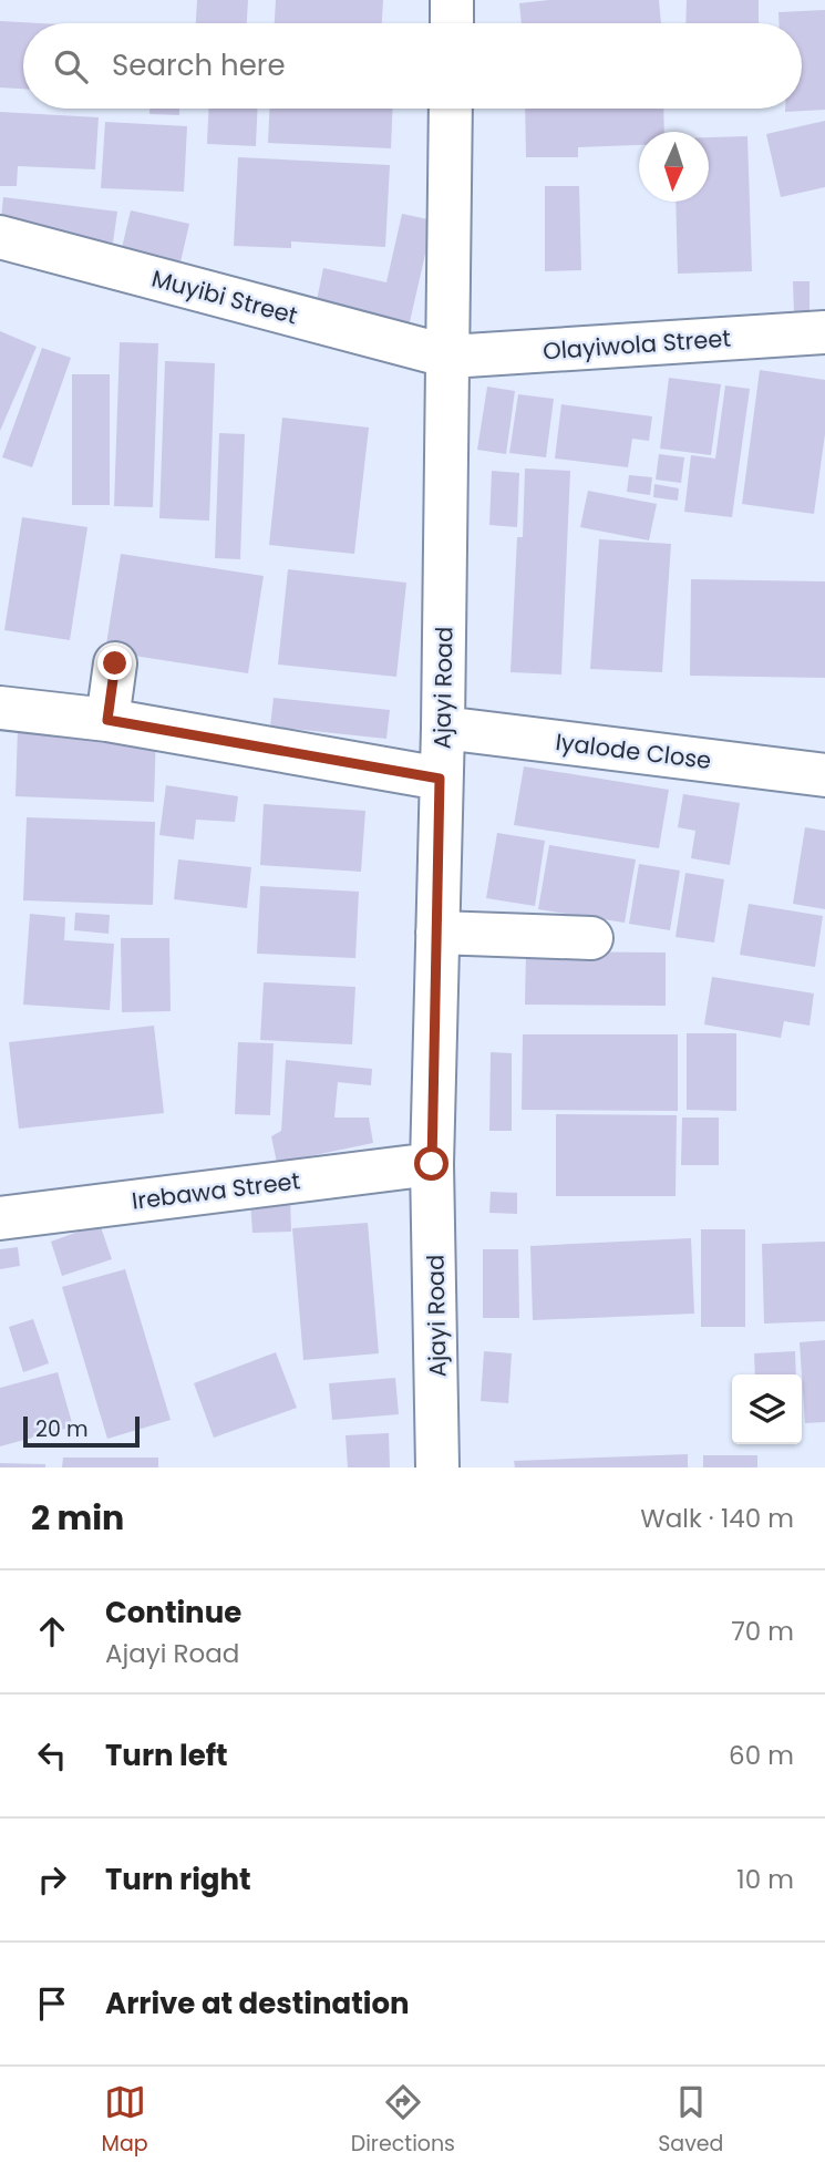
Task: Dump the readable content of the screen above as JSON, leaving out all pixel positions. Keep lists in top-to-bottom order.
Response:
{
  "streets": {
    "street": [
      "Muyibi Street",
      "Olayiwola Street",
      "Ajayi Road",
      "Iyalode Close",
      "Irebawa Street"
    ]
  },
  "crossings": [
    ["Muyibi Street", "Olayiwola Street"],
    ["Muyibi Street", "Ajayi Road"],
    ["Olayiwola Street", "Ajayi Road"],
    ["Ajayi Road", "Iyalode Close"],
    ["Ajayi Road", "Irebawa Street"]
  ],
  "scale_bar": "20 m",
  "north": "bottom",
  "page": {
    "search": "Search here",
    "scale": "20 m",
    "heading": ["2 min", "Walk · 140 m"],
    "list": [
      ["Continue", "Ajayi Road", "70 m"],
      ["Turn left", "60 m"],
      ["Turn right", "10 m"],
      "Arrive at destination"
    ],
    "nav": ["Map", "Directions", "Saved"]
  }
}
